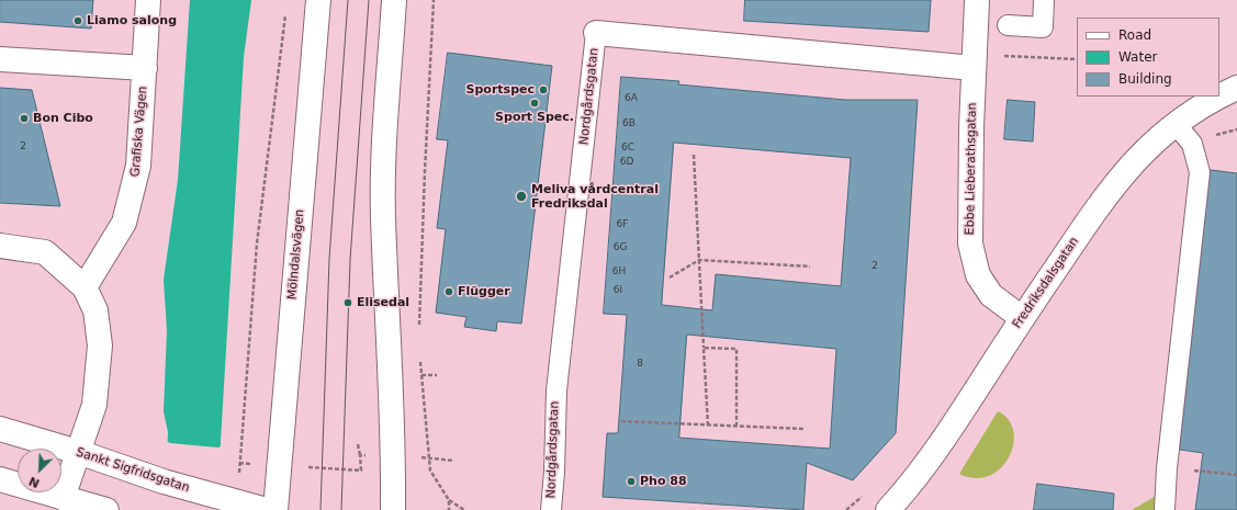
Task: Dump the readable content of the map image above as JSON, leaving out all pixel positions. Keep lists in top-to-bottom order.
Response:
{
  "streets": {
    "street": [
      "Nordgårdsgatan",
      "Grafiska Vägen",
      "Ebbe Lieberathsgatan",
      "Mölndalsvägen",
      "Fredriksdalsgatan",
      "Sankt Sigfridsgatan"
    ]
  },
  "crossings": [
    ["Nordgårdsgatan", "Ebbe Lieberathsgatan"],
    ["Ebbe Lieberathsgatan", "Fredriksdalsgatan"]
  ],
  "places": [
    "Liamo salong",
    "Sportspec",
    "Sport Spec.",
    "Bon Cibo",
    "Meliva vårdcentral Fredriksdal",
    "Flügger",
    "Elisedal",
    "Pho 88"
  ],
  "house_numbers": [
    "6A",
    "6B",
    "2",
    "6C",
    "6D",
    "6F",
    "6G",
    "2",
    "6H",
    "6I",
    "8"
  ],
  "legend": ["Road", "Water", "Building"],
  "north": "bottom left"
}
